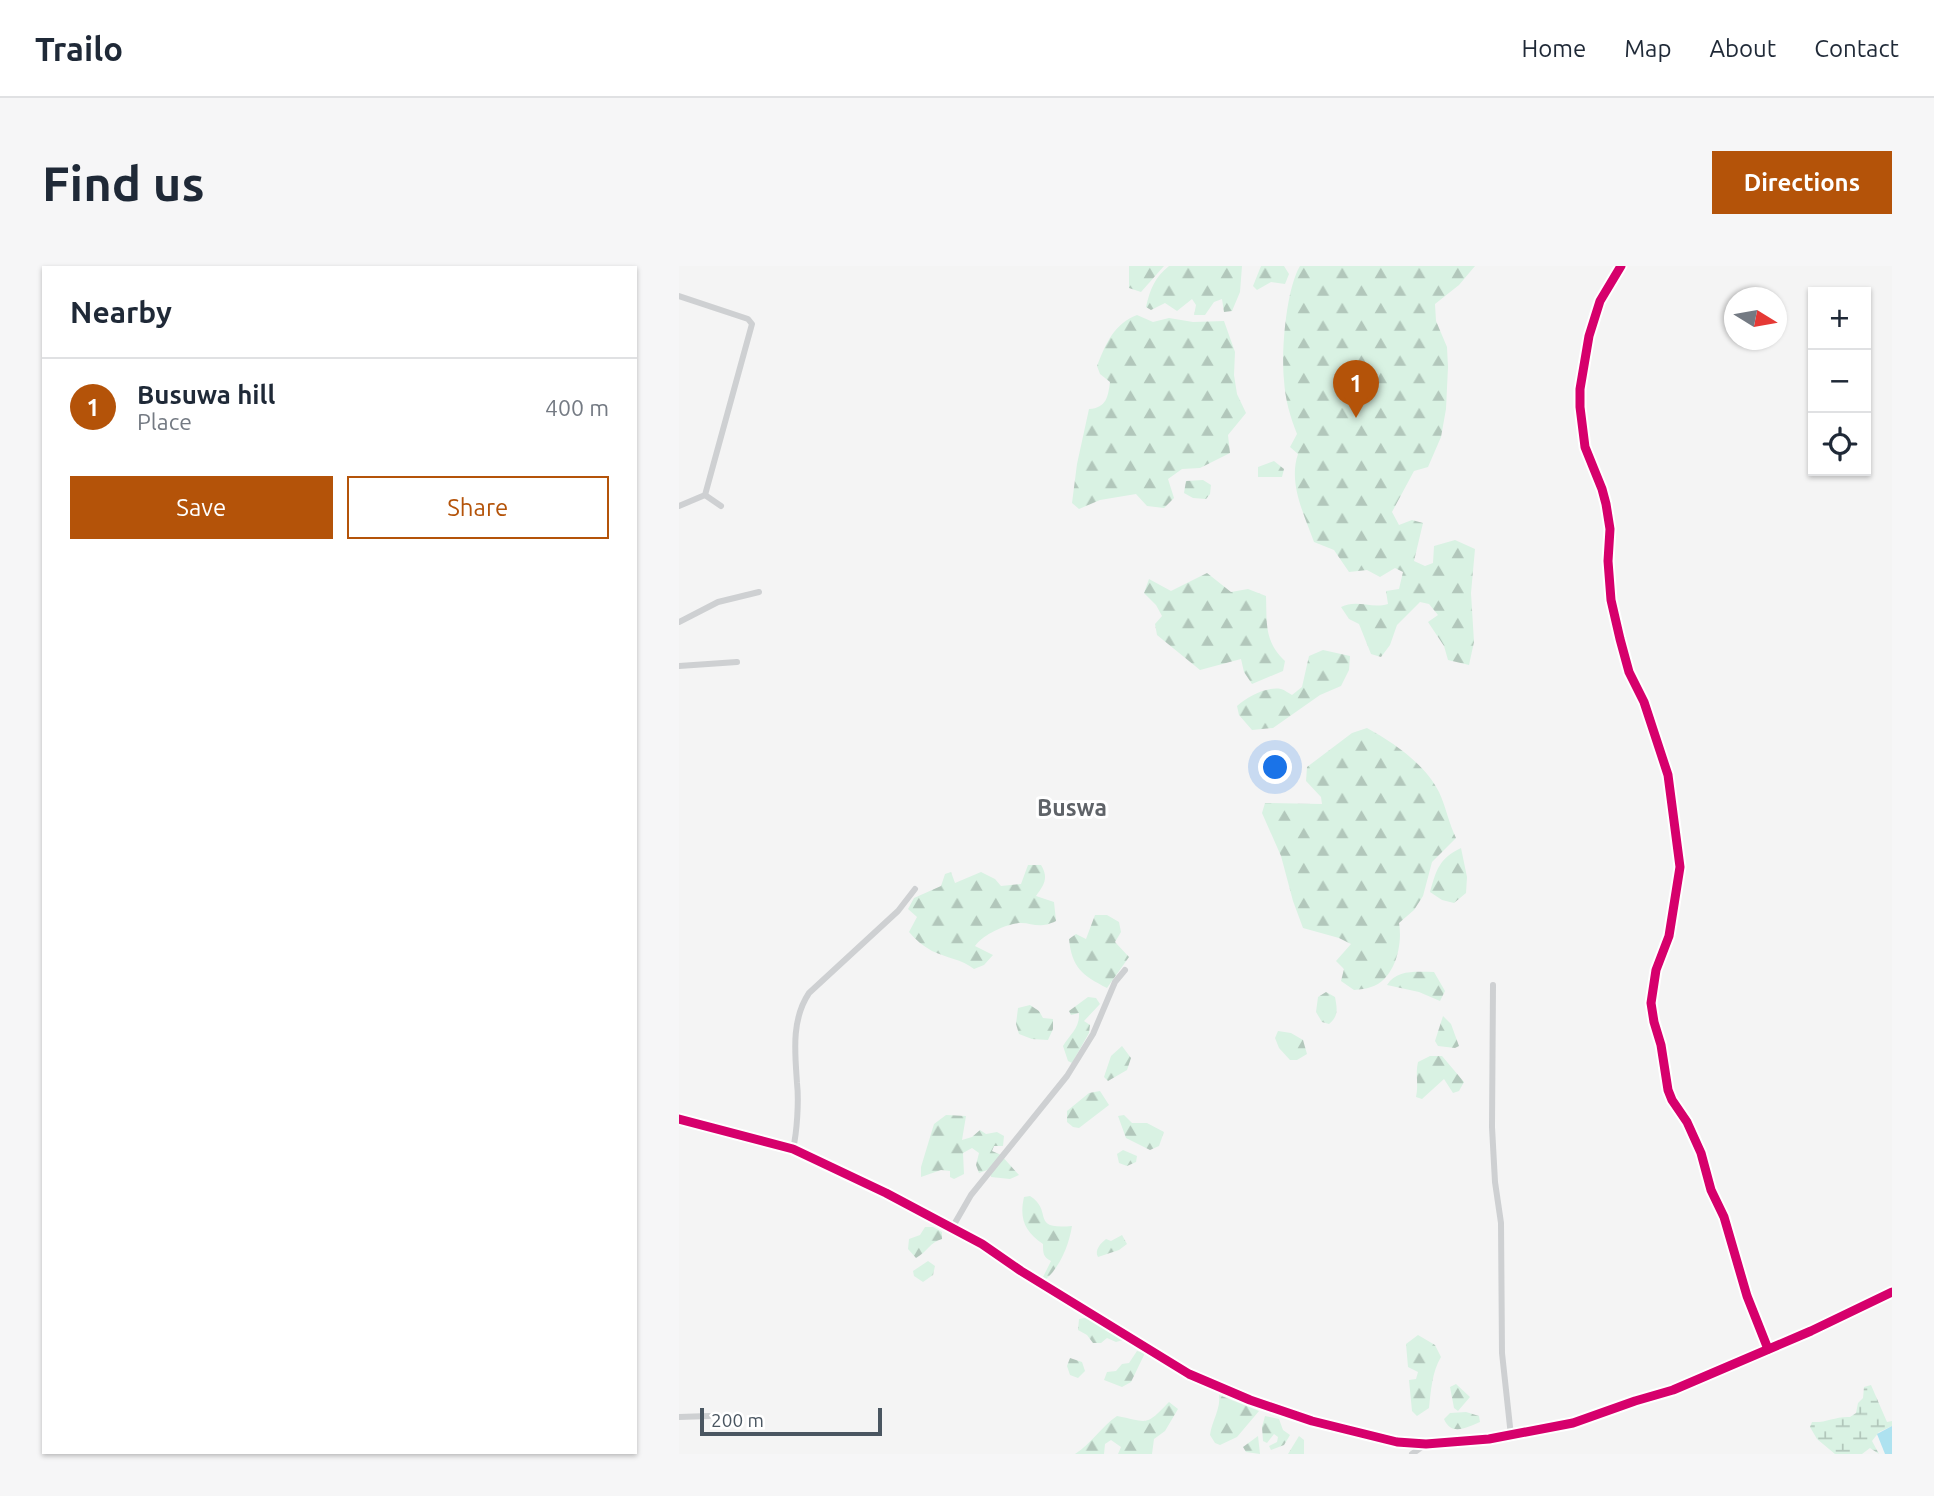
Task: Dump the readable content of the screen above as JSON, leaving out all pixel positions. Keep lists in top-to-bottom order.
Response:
{
  "districts": ["Buswa"],
  "scale_bar": "200 m",
  "north": "right",
  "page": {
    "header": "Trailo",
    "nav": [
      "Home",
      "Map",
      "About",
      "Contact"
    ],
    "buttons": [
      "Directions",
      ["Save", "Share"]
    ],
    "title": "Find us",
    "heading": "Nearby",
    "map_buttons": ["+", "−"],
    "list": [
      {
        "mark": "1",
        "name": "Busuwa hill",
        "note": "Place",
        "value": "400 m"
      }
    ],
    "pins": "1",
    "scale": "200 m"
  }
}
